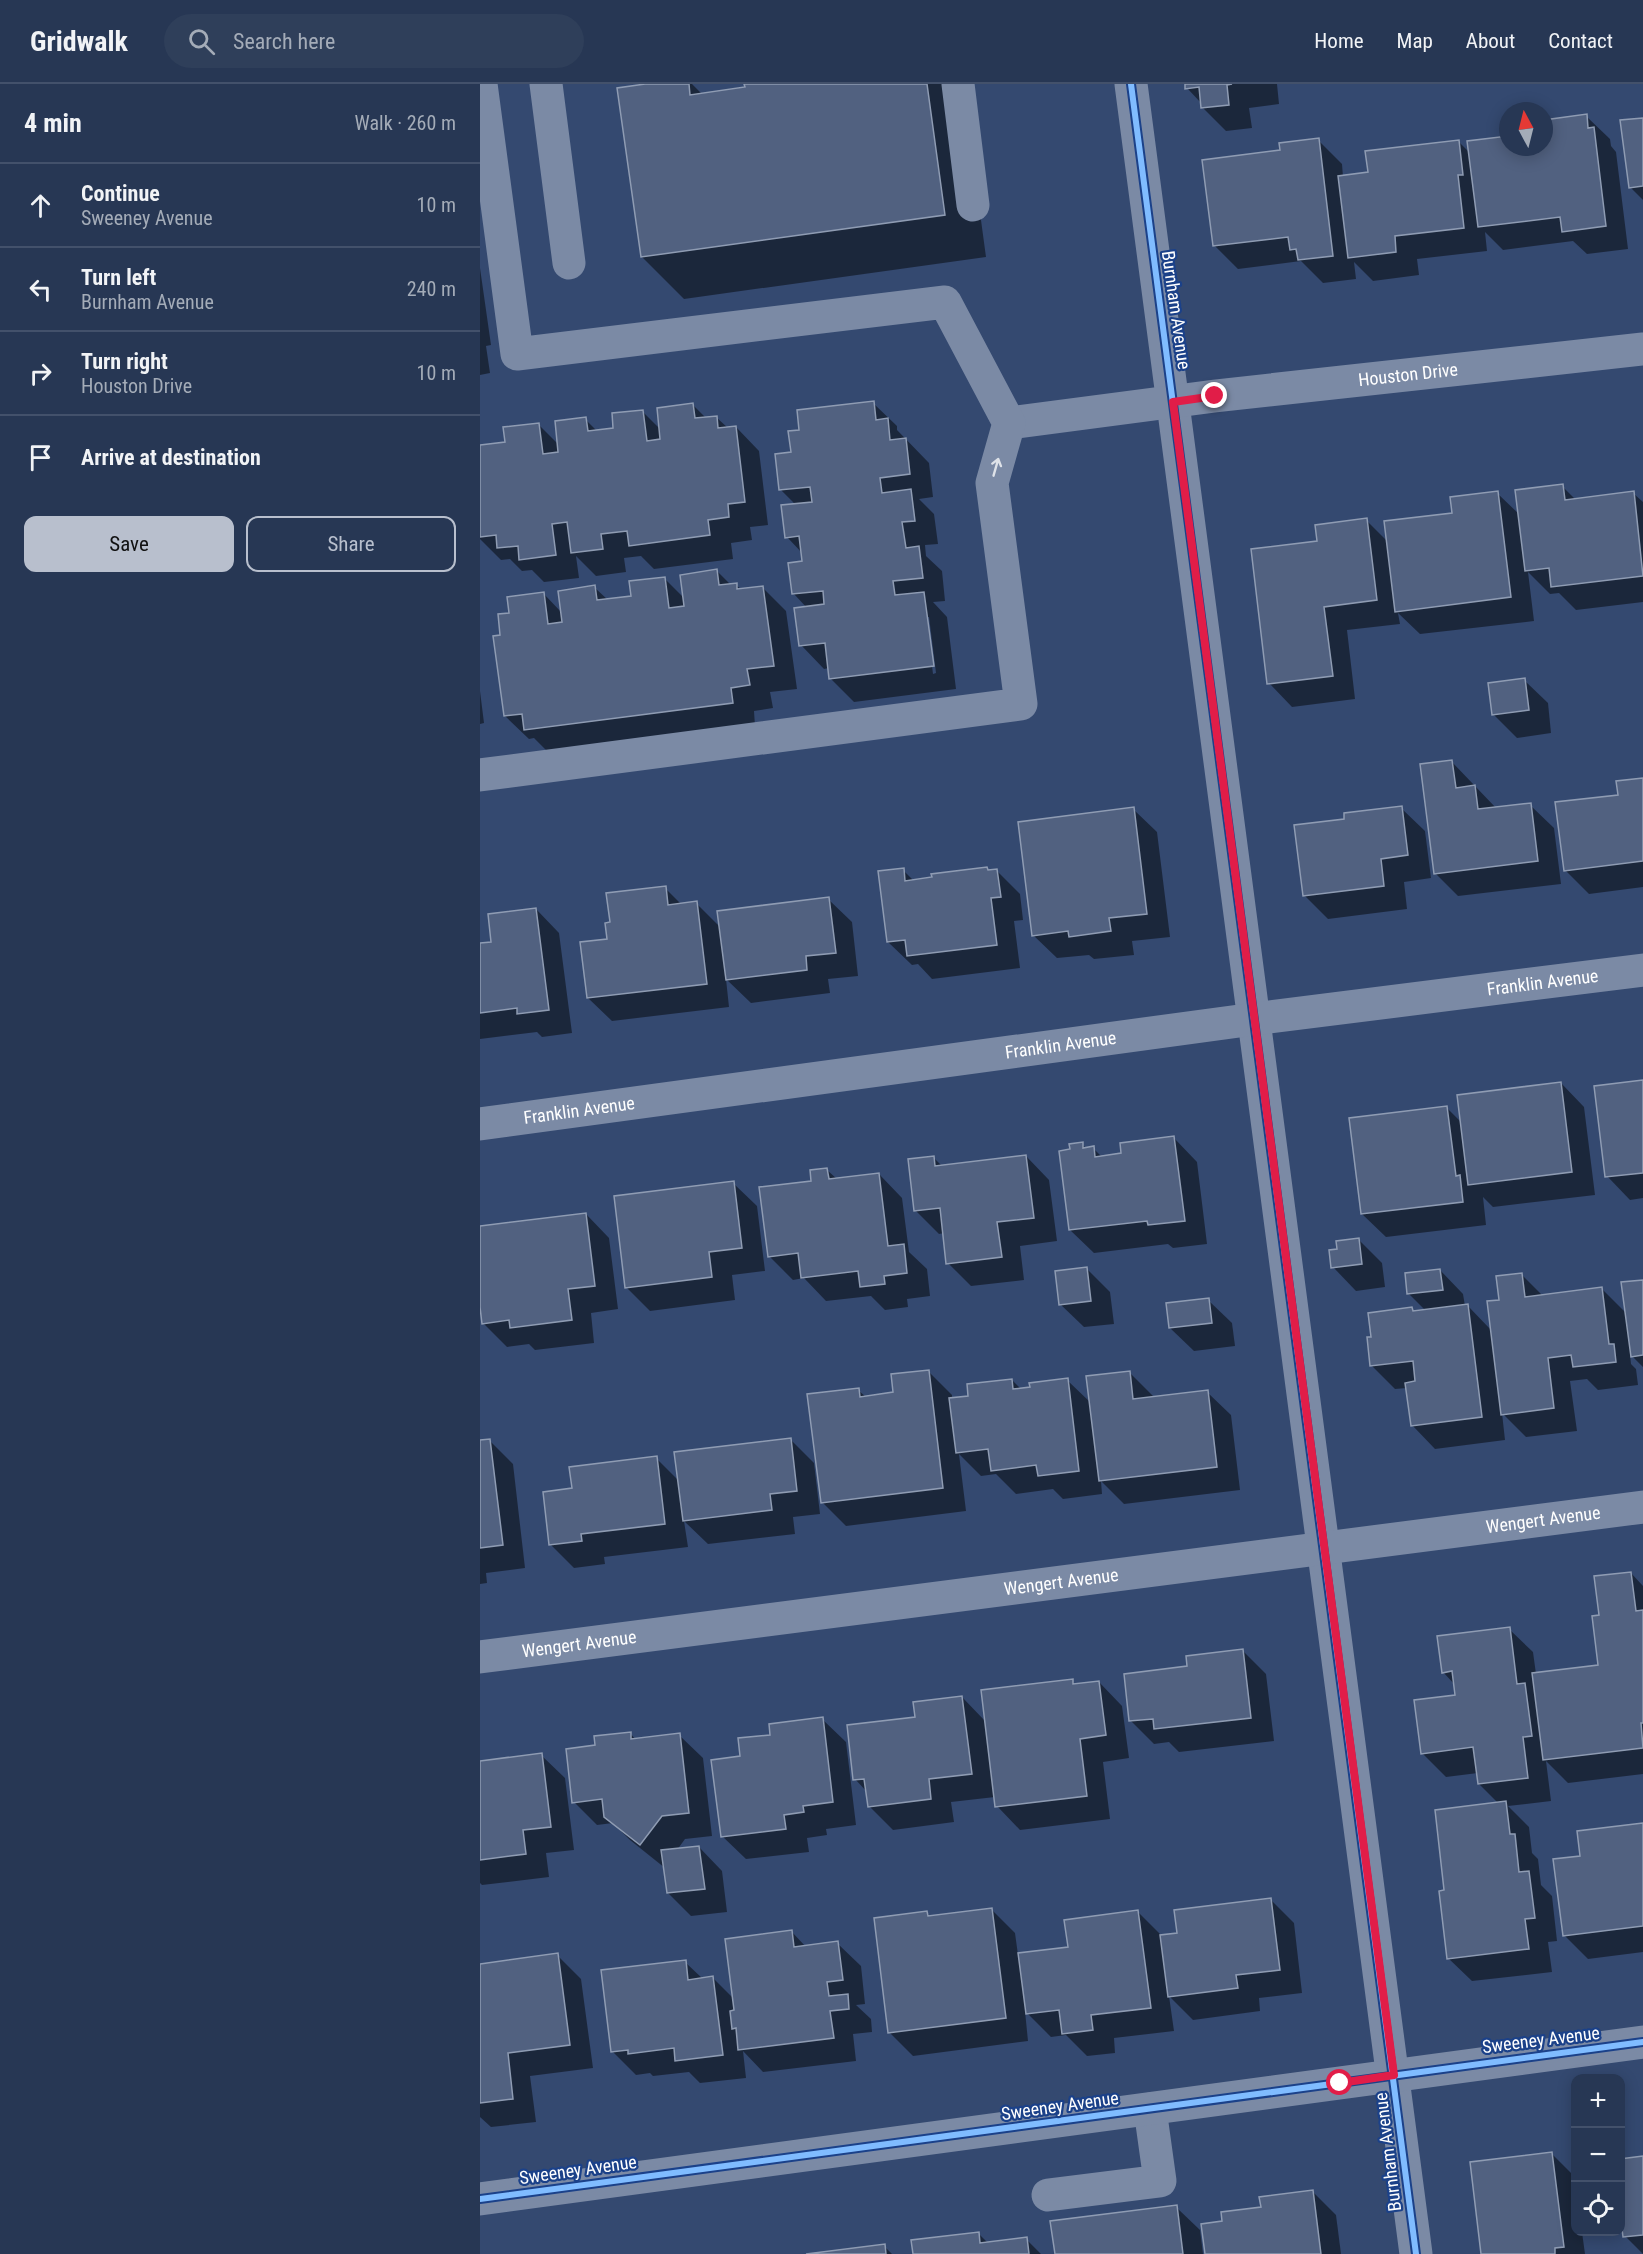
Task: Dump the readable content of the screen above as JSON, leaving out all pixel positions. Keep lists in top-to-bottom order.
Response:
{
  "streets": {
    "street": [
      "Burnham Avenue",
      "Houston Drive",
      "Franklin Avenue",
      "Wengert Avenue",
      "Sweeney Avenue"
    ]
  },
  "crossings": [
    ["Burnham Avenue", "Houston Drive"],
    ["Burnham Avenue", "Franklin Avenue"],
    ["Burnham Avenue", "Wengert Avenue"],
    ["Burnham Avenue", "Sweeney Avenue"]
  ],
  "north": "top",
  "page": {
    "header": "Gridwalk",
    "search": "Search here",
    "nav": [
      "Home",
      "Map",
      "About",
      "Contact"
    ],
    "heading": ["4 min", "Walk · 260 m"],
    "list": [
      ["Continue", "Sweeney Avenue", "10 m"],
      ["Turn left", "Burnham Avenue", "240 m"],
      ["Turn right", "Houston Drive", "10 m"],
      "Arrive at destination"
    ],
    "buttons": ["Save", "Share"],
    "map_buttons": ["+", "−"]
  }
}
